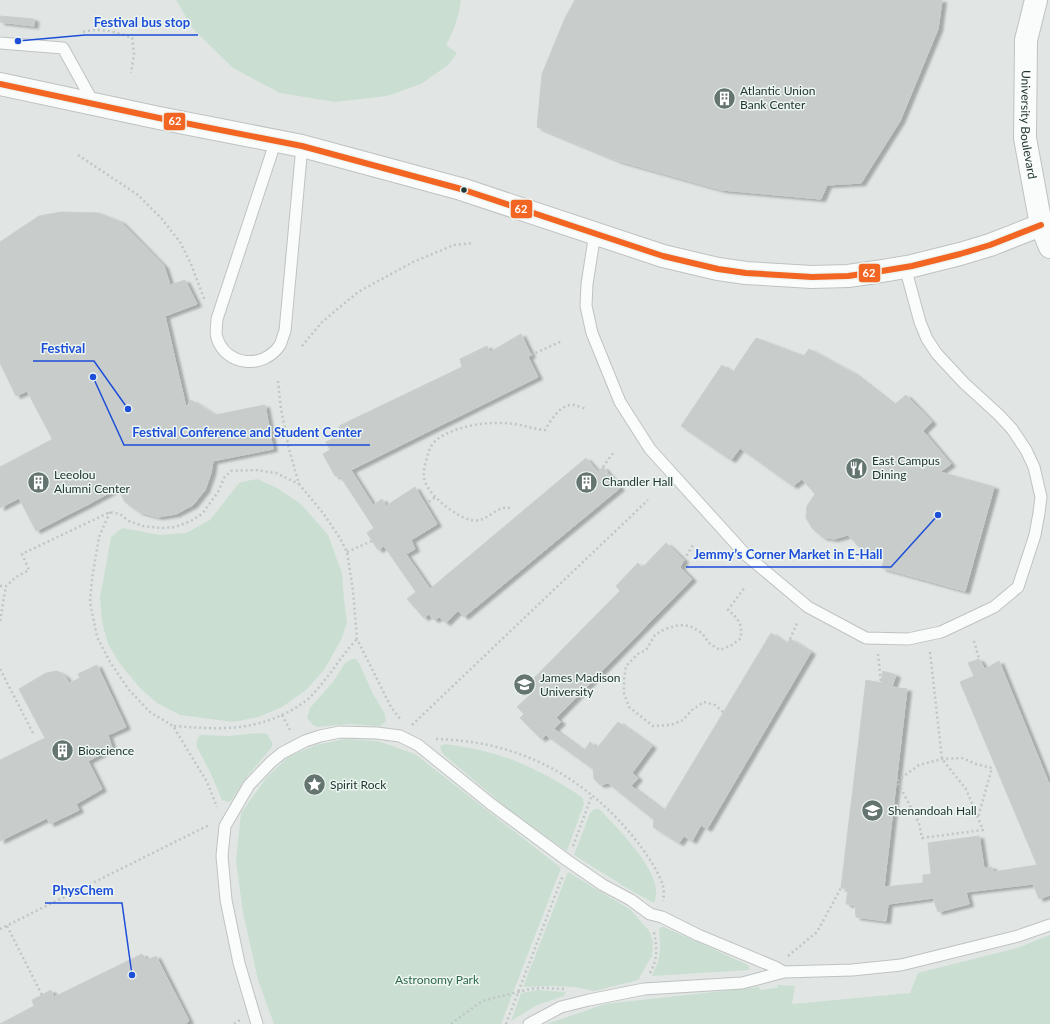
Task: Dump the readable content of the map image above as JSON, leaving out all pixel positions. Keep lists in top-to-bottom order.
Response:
{
  "streets": {
    "street": ["University Boulevard"]
  },
  "parks": ["Astronomy Park"],
  "places": {
    "other": [
      "Festival bus stop",
      "Festival Conference and Student Center",
      "Festival",
      "Jemmy’s Corner Market in E-Hall",
      "PhysChem"
    ],
    "building": [
      "Atlantic Union Bank Center",
      "Leeolou Alumni Center",
      "Chandler Hall",
      "Bioscience"
    ],
    "restaurant": ["East Campus Dining"],
    "school or university": ["James Madison University", "Shenandoah Hall"],
    "place": ["Spirit Rock"]
  },
  "lines": ["transit line 62"]
}
